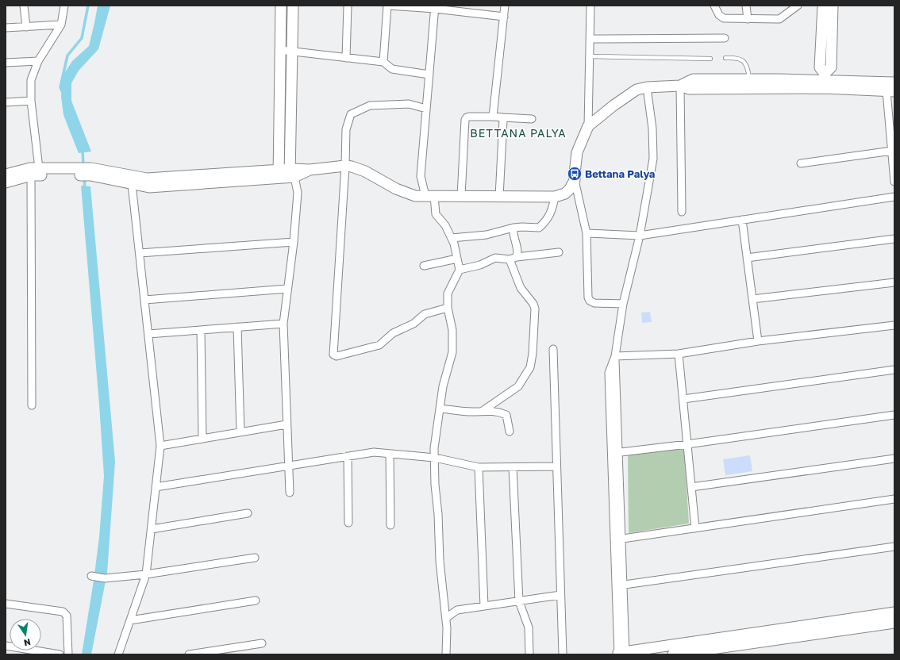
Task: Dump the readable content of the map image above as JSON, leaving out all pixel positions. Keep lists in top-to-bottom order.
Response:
{
  "districts": ["BETTANA PALYA"],
  "places": {
    "bus stop": ["Bettana Palya"]
  },
  "north": "bottom"
}
